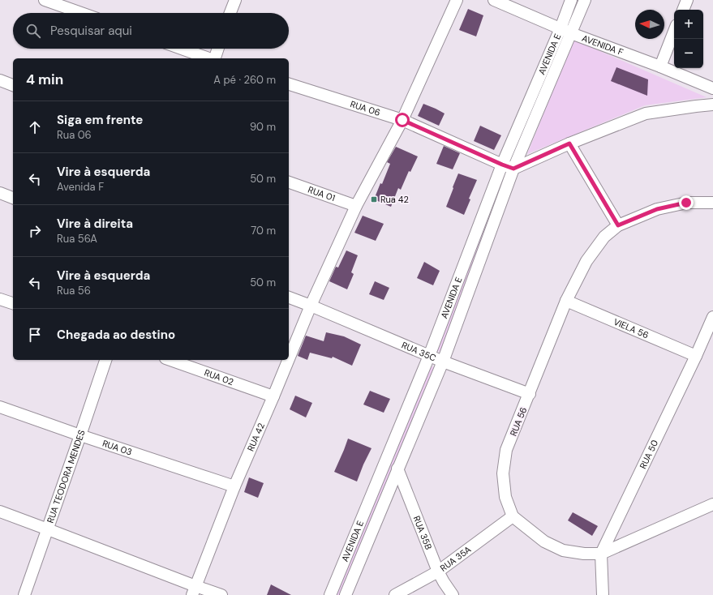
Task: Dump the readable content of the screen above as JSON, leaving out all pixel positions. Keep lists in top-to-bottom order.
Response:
{
  "streets": {
    "street": [
      "AVENIDA F",
      "AVENIDA E",
      "RUA 06",
      "RUA 01",
      "VIELA 56",
      "RUA 35C",
      "RUA 02",
      "RUA 56",
      "RUA 42",
      "RUA 03",
      "RUA 50",
      "RUA TEODORA MENDES",
      "RUA 35B",
      "RUA 35A"
    ]
  },
  "crossings": [
    ["AVENIDA F", "AVENIDA E"],
    ["AVENIDA E", "RUA 06"],
    ["AVENIDA E", "RUA 35C"],
    ["AVENIDA E", "RUA 35B"],
    ["RUA 06", "RUA 42"],
    ["RUA 01", "RUA 42"],
    ["VIELA 56", "RUA 56"],
    ["VIELA 56", "RUA 50"],
    ["RUA 35C", "RUA 56"],
    ["RUA 35C", "RUA 42"],
    ["RUA 02", "RUA 42"],
    ["RUA 56", "RUA 35A"],
    ["RUA 42", "RUA 03"],
    ["RUA 03", "RUA TEODORA MENDES"],
    ["RUA 35B", "RUA 35A"]
  ],
  "places": {
    "transit": ["Rua 42"]
  },
  "north": "left",
  "page": {
    "map_buttons": ["+", "−"],
    "search": "Pesquisar aqui",
    "heading": ["4 min", "A pé · 260 m"],
    "list": [
      ["Siga em frente", "Rua 06", "90 m"],
      ["Vire à esquerda", "Avenida F", "50 m"],
      ["Vire à direita", "Rua 56A", "70 m"],
      ["Vire à esquerda", "Rua 56", "50 m"],
      "Chegada ao destino"
    ]
  }
}
